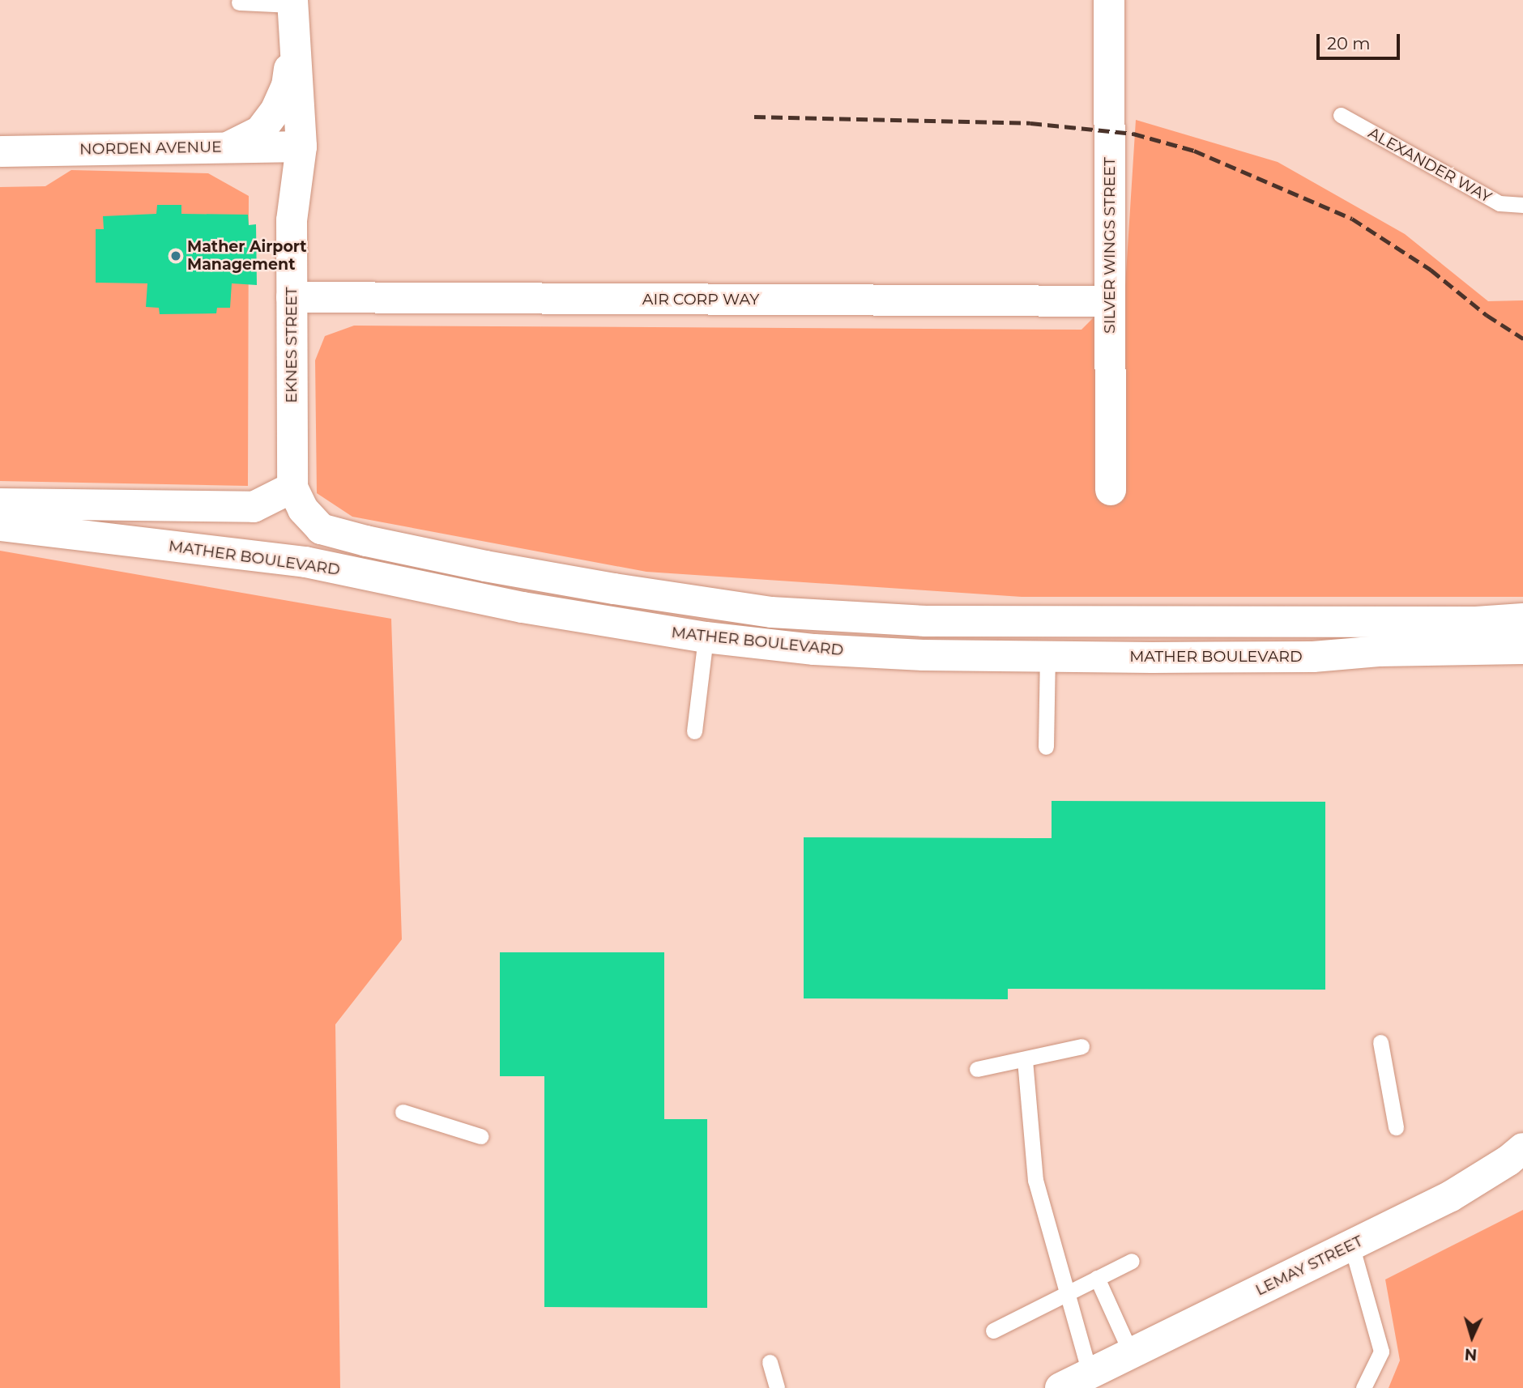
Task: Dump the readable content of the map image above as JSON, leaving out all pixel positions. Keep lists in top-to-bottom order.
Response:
{
  "streets": {
    "street": [
      "NORDEN AVENUE",
      "SILVER WINGS STREET",
      "AIR CORP WAY",
      "EKNES STREET",
      "MATHER BOULEVARD",
      "LEMAY STREET"
    ],
    "lane": ["ALEXANDER WAY"]
  },
  "crossings": [
    ["NORDEN AVENUE", "EKNES STREET"],
    ["SILVER WINGS STREET", "AIR CORP WAY"],
    ["AIR CORP WAY", "EKNES STREET"],
    ["EKNES STREET", "MATHER BOULEVARD"]
  ],
  "places": ["Mather Airport Management"],
  "scale_bar": "20 m",
  "north": "bottom"
}
